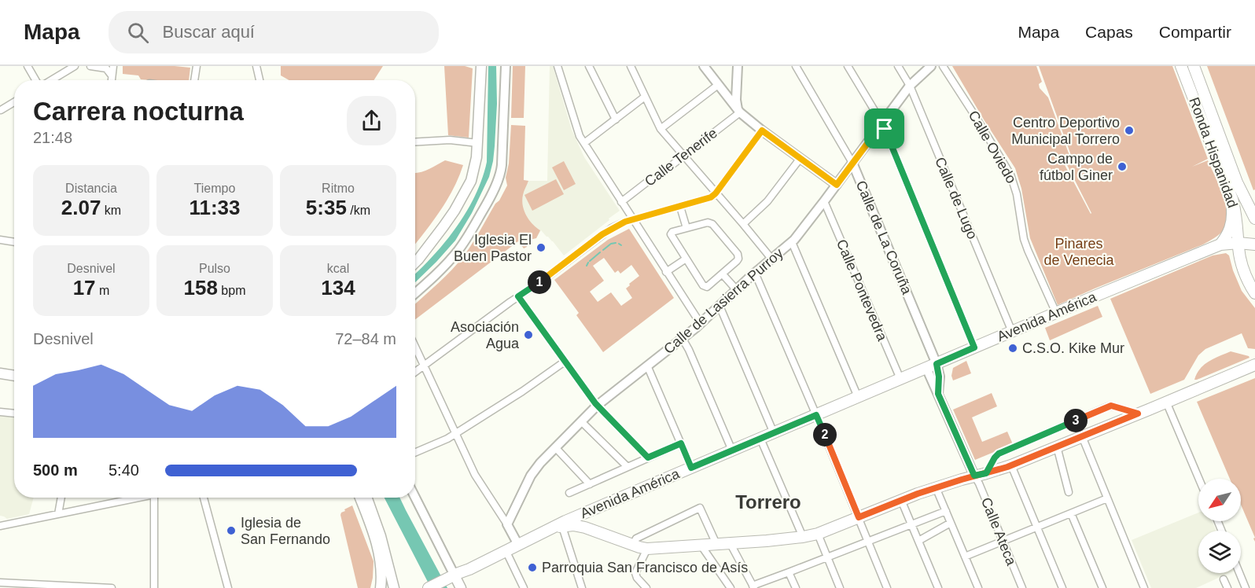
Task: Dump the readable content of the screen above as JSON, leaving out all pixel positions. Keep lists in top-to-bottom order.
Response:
{
  "streets": {
    "main road": ["Ronda Hispanidad", "Avenida América"],
    "street": [
      "Calle Oviedo",
      "Calle Tenerife",
      "Calle de Lugo",
      "Calle de La Coruña",
      "Calle Pontevedra",
      "Calle de Lasierra Purroy",
      "Calle Ateca"
    ]
  },
  "crossings": [
    ["Calle Oviedo", "Avenida América"],
    ["Ronda Hispanidad", "Avenida América"],
    ["Calle de Lugo", "Calle de Lasierra Purroy"],
    ["Calle de Lugo", "Avenida América"],
    ["Calle de La Coruña", "Calle de Lasierra Purroy"],
    ["Calle de La Coruña", "Avenida América"],
    ["Calle de La Coruña", "Calle Ateca"],
    ["Calle Pontevedra", "Calle de Lasierra Purroy"],
    ["Calle Pontevedra", "Avenida América"]
  ],
  "districts": ["Torrero"],
  "parks": ["Pinares de Venecia"],
  "places": [
    "Centro Deportivo Municipal Torrero",
    "Campo de fútbol Giner",
    "Iglesia El Buen Pastor",
    "Asociación Agua",
    "C.S.O. Kike Mur",
    "Iglesia de San Fernando",
    "Parroquia San Francisco de Asís"
  ],
  "north": "bottom left",
  "page": {
    "header": "Mapa",
    "search": "Buscar aquí",
    "nav": ["Mapa", "Capas", "Compartir"],
    "heading": ["Carrera nocturna", "21:48"],
    "stats": [
      ["Distancia", "2.07 km"],
      ["Tiempo", "11:33"],
      ["Ritmo", "5:35 /km"],
      ["Desnivel", "17 m"],
      ["Pulso", "158 bpm"],
      ["kcal", "134"]
    ],
    "pins": ["1", "3", "2"],
    "chart": ["Desnivel", "72–84 m"],
    "list": [
      {
        "name": "500 m",
        "note": "5:40"
      }
    ]
  }
}
